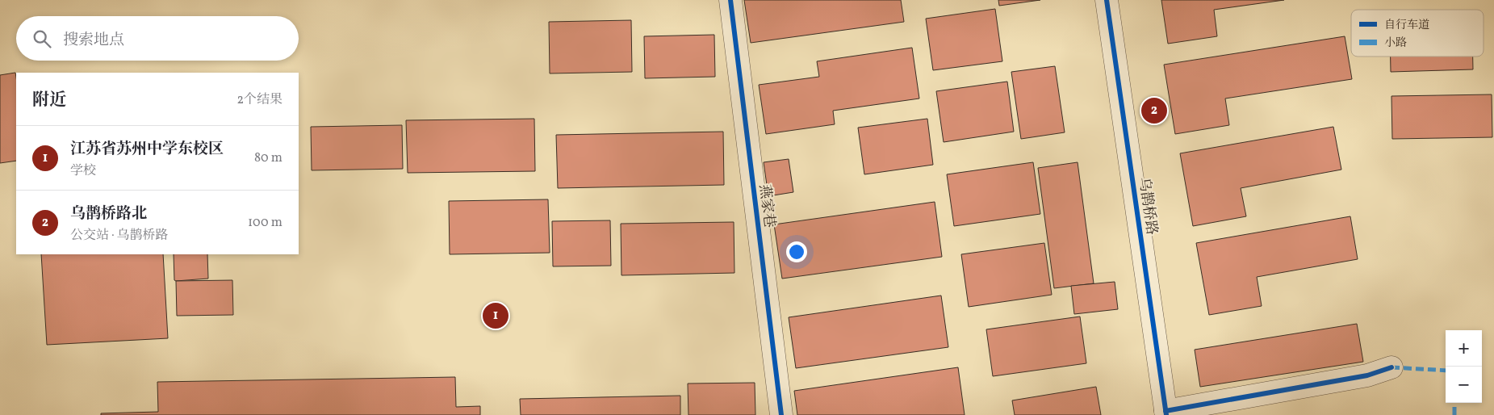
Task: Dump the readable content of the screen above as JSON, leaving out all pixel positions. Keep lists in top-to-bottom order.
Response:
{
  "streets": {
    "street": ["燕家巷", "乌鹊桥路"]
  },
  "legend": ["自行车道", "小路"],
  "page": {
    "search": "搜索地点",
    "heading": ["附近", "2个结果"],
    "pins": ["2", "1"],
    "list": [
      {
        "mark": "1",
        "name": "江苏省苏州中学东校区",
        "note": "学校",
        "value": "80 m"
      },
      {
        "mark": "2",
        "name": "乌鹊桥路北",
        "note": "公交站 · 乌鹊桥路",
        "value": "100 m"
      }
    ],
    "map_buttons": ["+", "−"]
  }
}
